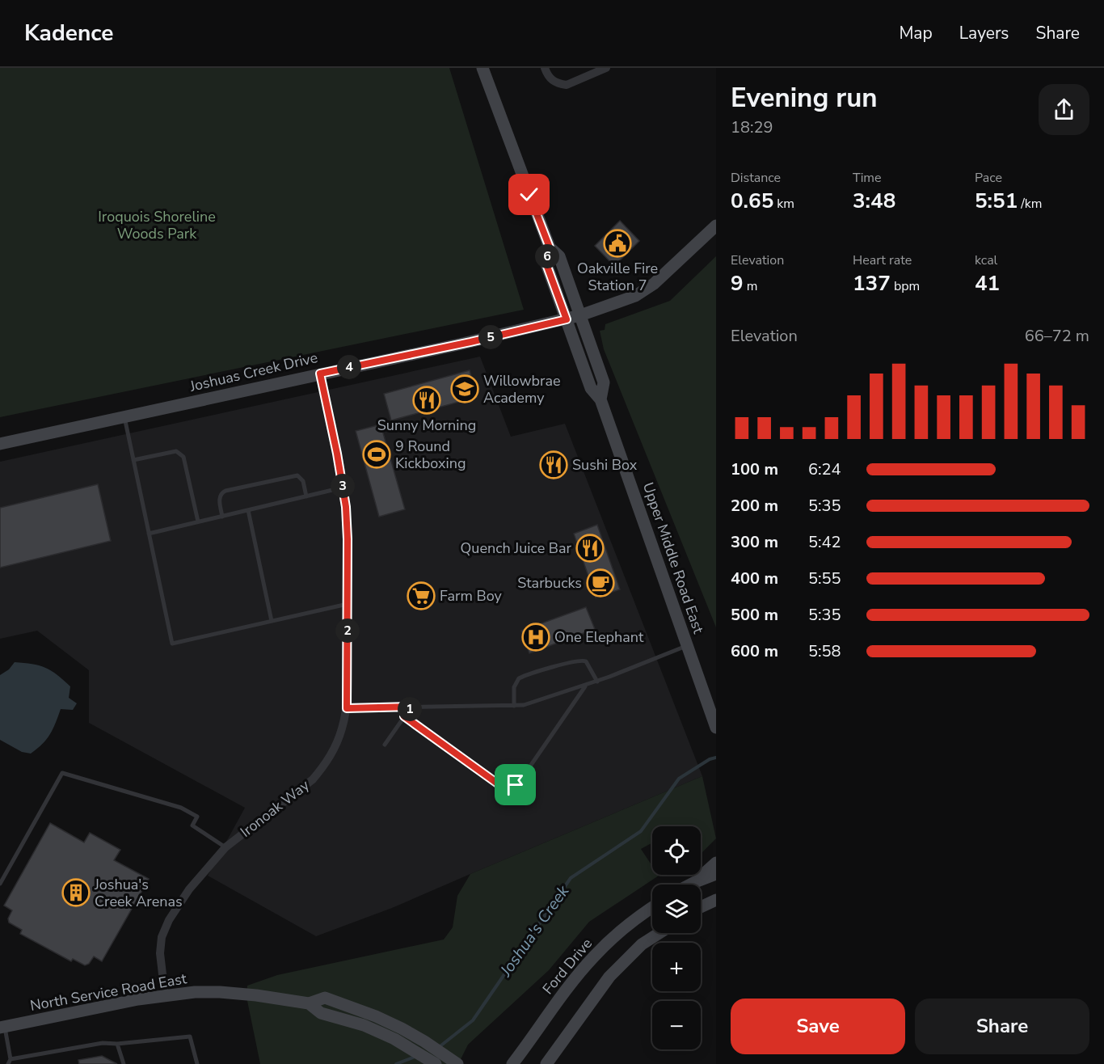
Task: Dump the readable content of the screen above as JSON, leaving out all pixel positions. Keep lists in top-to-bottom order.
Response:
{
  "streets": {
    "main road": [
      "Joshuas Creek Drive",
      "Upper Middle Road East",
      "Ford Drive",
      "North Service Road East"
    ],
    "street": ["Ironoak Way"]
  },
  "crossings": [
    ["Joshuas Creek Drive", "Upper Middle Road East"],
    ["Joshuas Creek Drive", "Ironoak Way"],
    ["Ironoak Way", "North Service Road East"]
  ],
  "water": ["Joshua's Creek"],
  "parks": ["Iroquois Shoreline Woods Park"],
  "places": {
    "public building": ["Oakville Fire Station 7"],
    "school or university": ["Willowbrae Academy"],
    "restaurant": ["Sunny Morning", "Sushi Box", "Quench Juice Bar"],
    "sports": ["9 Round Kickboxing"],
    "cafe": ["Starbucks"],
    "supermarket": ["Farm Boy"],
    "hospital": ["One Elephant"],
    "building": ["Joshua's Creek Arenas"]
  },
  "page": {
    "header": "Kadence",
    "nav": ["Map", "Layers", "Share"],
    "heading": ["Evening run", "18:29"],
    "stats": [
      ["Distance", "0.65 km"],
      ["Time", "3:48"],
      ["Pace", "5:51 /km"],
      ["Elevation", "9 m"],
      ["Heart rate", "137 bpm"],
      ["kcal", "41"]
    ],
    "pins": [
      "6",
      "5",
      "4",
      "3",
      "2",
      "1"
    ],
    "chart": ["Elevation", "66–72 m"],
    "list": [
      {
        "name": "100 m",
        "note": "6:24"
      },
      {
        "name": "200 m",
        "note": "5:35"
      },
      {
        "name": "300 m",
        "note": "5:42"
      },
      {
        "name": "400 m",
        "note": "5:55"
      },
      {
        "name": "500 m",
        "note": "5:35"
      },
      {
        "name": "600 m",
        "note": "5:58"
      }
    ],
    "map_buttons": ["+", "−"],
    "buttons": ["Save", "Share"]
  }
}
